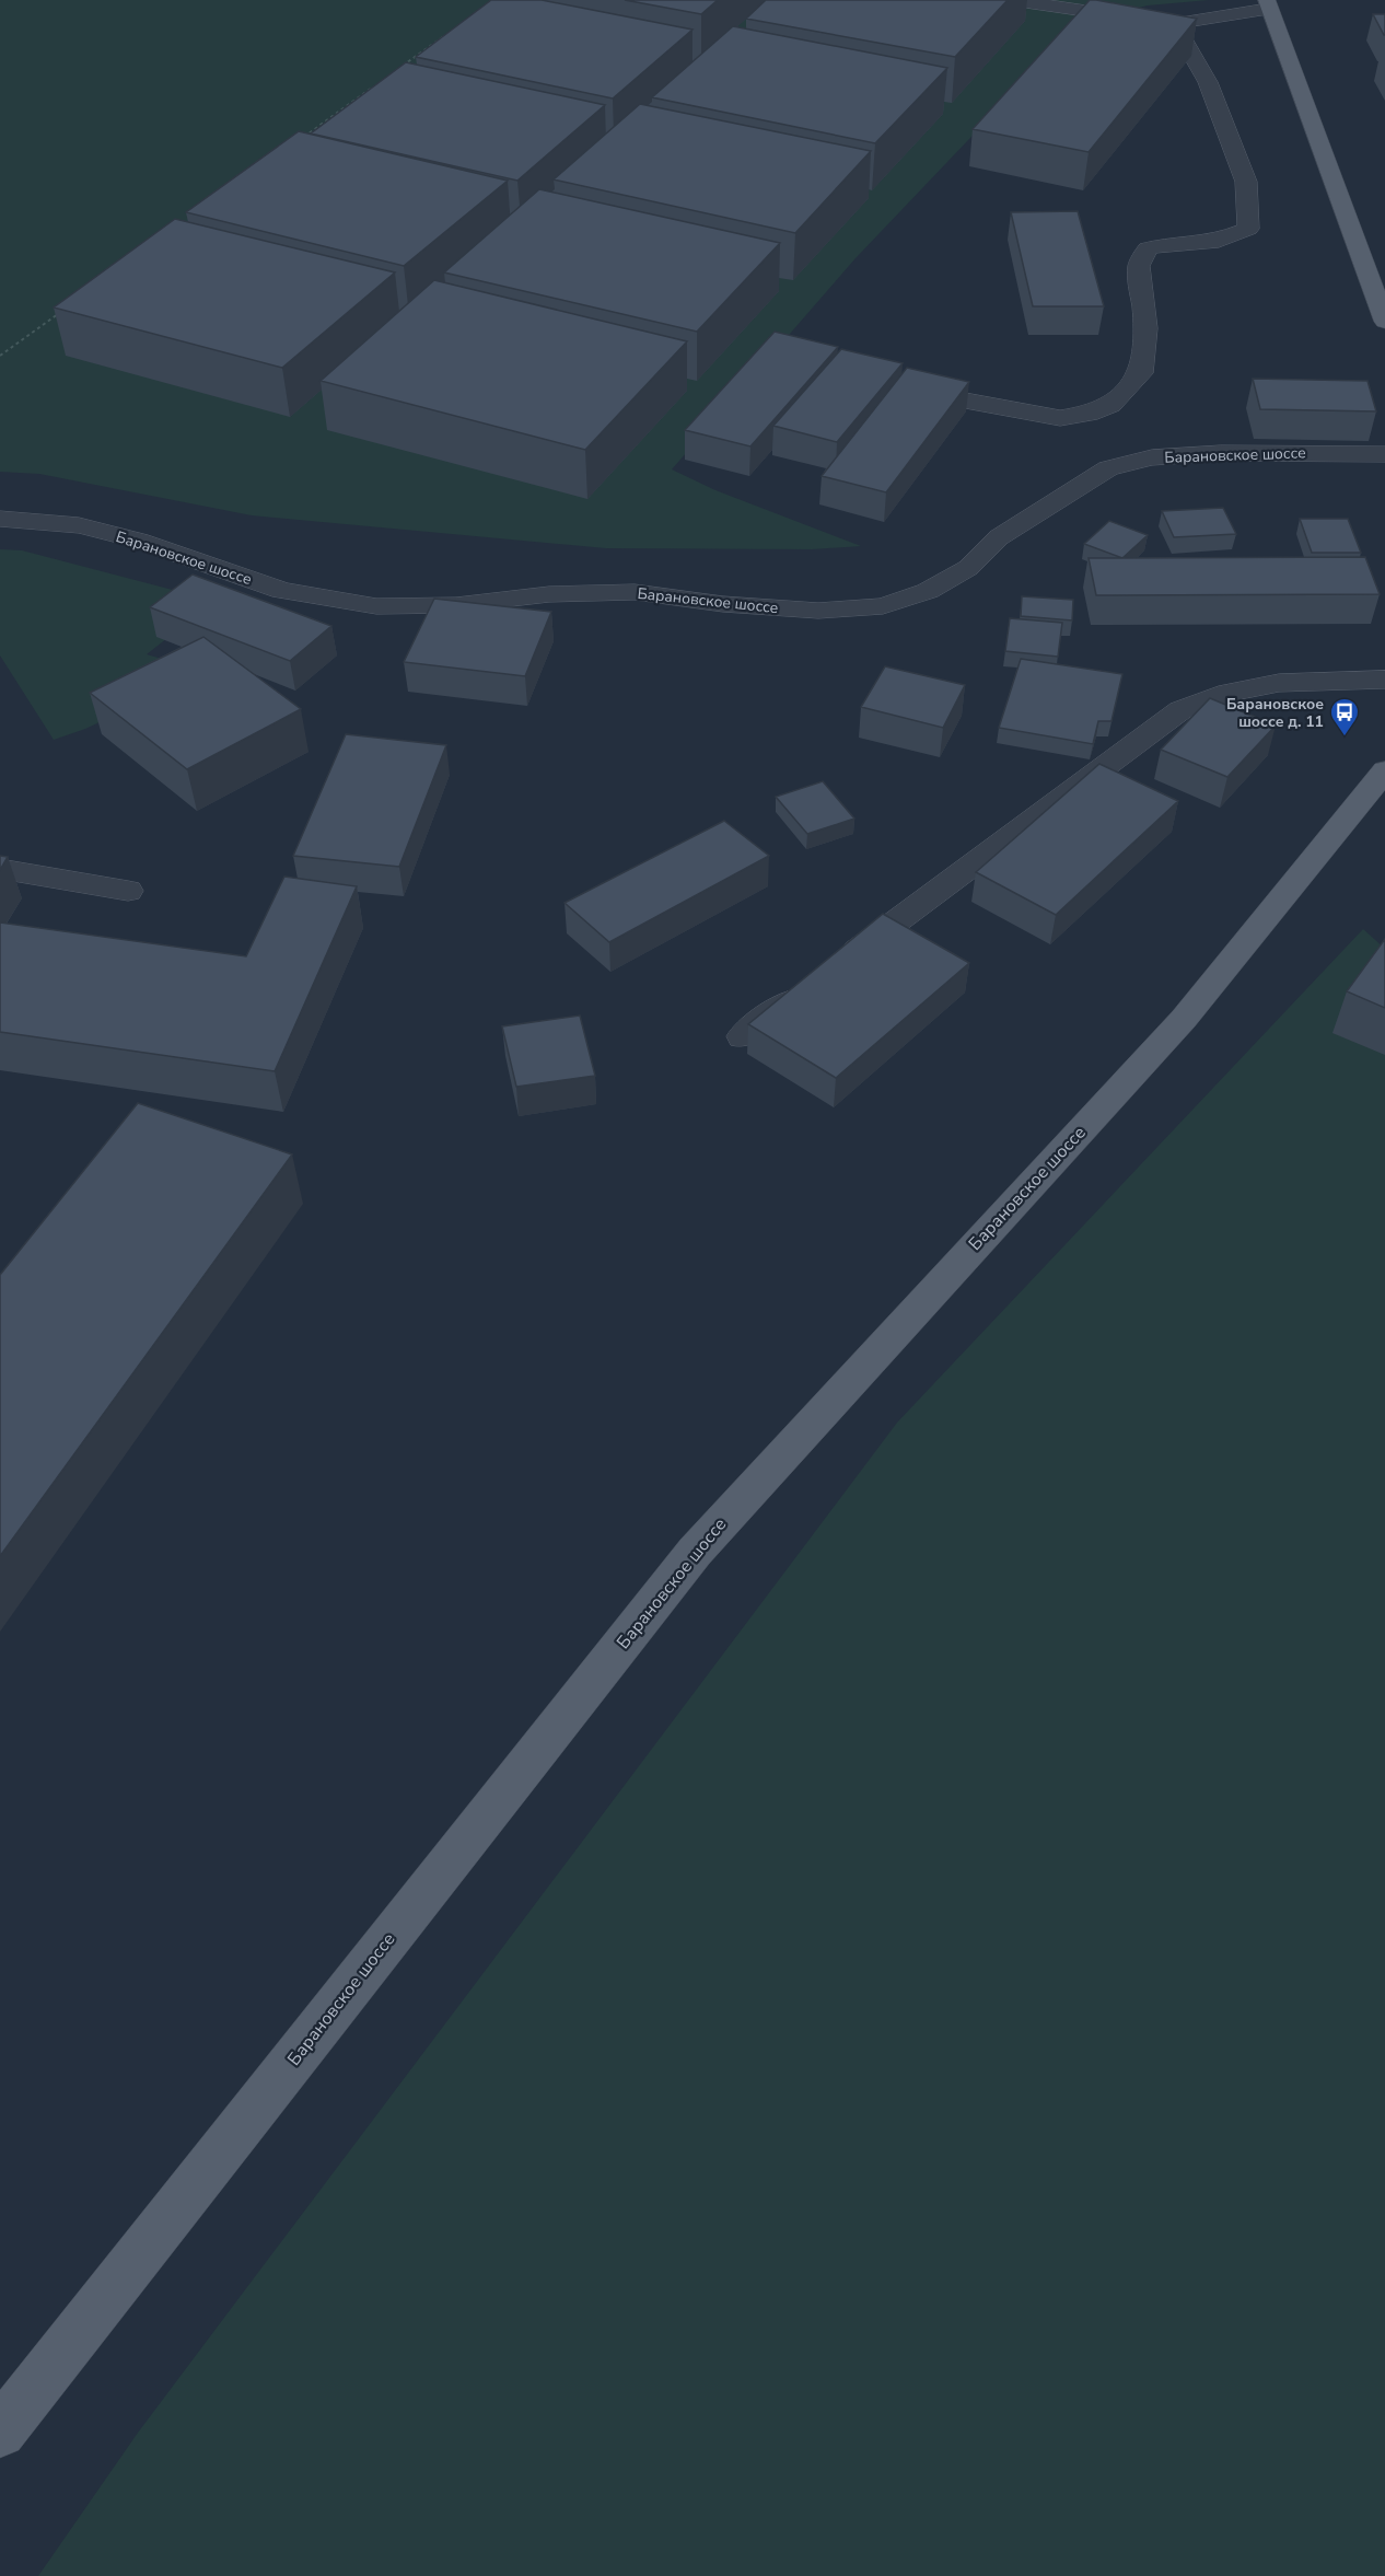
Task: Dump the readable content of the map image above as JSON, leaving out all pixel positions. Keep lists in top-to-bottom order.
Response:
{
  "streets": {
    "main road": ["Барановское шоссе"]
  },
  "places": {
    "bus stop": ["Барановское шоссе д. 11"]
  }
}
